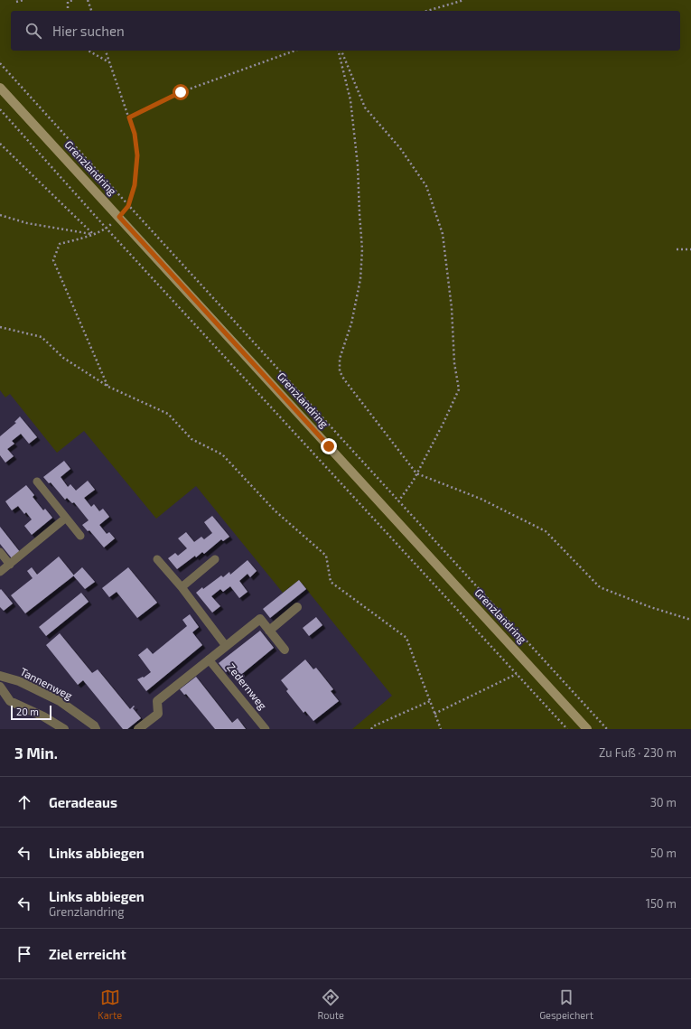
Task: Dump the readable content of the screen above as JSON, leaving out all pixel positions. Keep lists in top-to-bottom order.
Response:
{
  "streets": {
    "main road": ["Grenzlandring"],
    "street": ["Tannenweg"],
    "lane": ["Zedernweg"]
  },
  "scale_bar": "20 m",
  "page": {
    "search": "Hier suchen",
    "scale": "20 m",
    "heading": ["3 Min.", "Zu Fuß · 230 m"],
    "list": [
      ["Geradeaus", "30 m"],
      ["Links abbiegen", "50 m"],
      ["Links abbiegen", "Grenzlandring", "150 m"],
      "Ziel erreicht"
    ],
    "nav": ["Karte", "Route", "Gespeichert"]
  }
}
